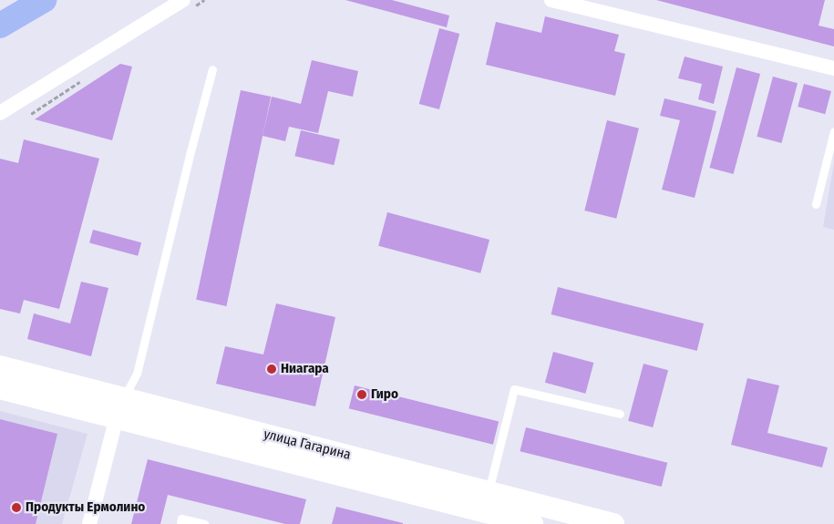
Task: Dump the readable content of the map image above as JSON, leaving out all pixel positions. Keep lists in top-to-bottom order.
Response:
{
  "streets": {
    "main road": ["улица Гагарина"]
  },
  "places": ["Ниагара", "Гиро", "Продукты Ермолино"]
}
